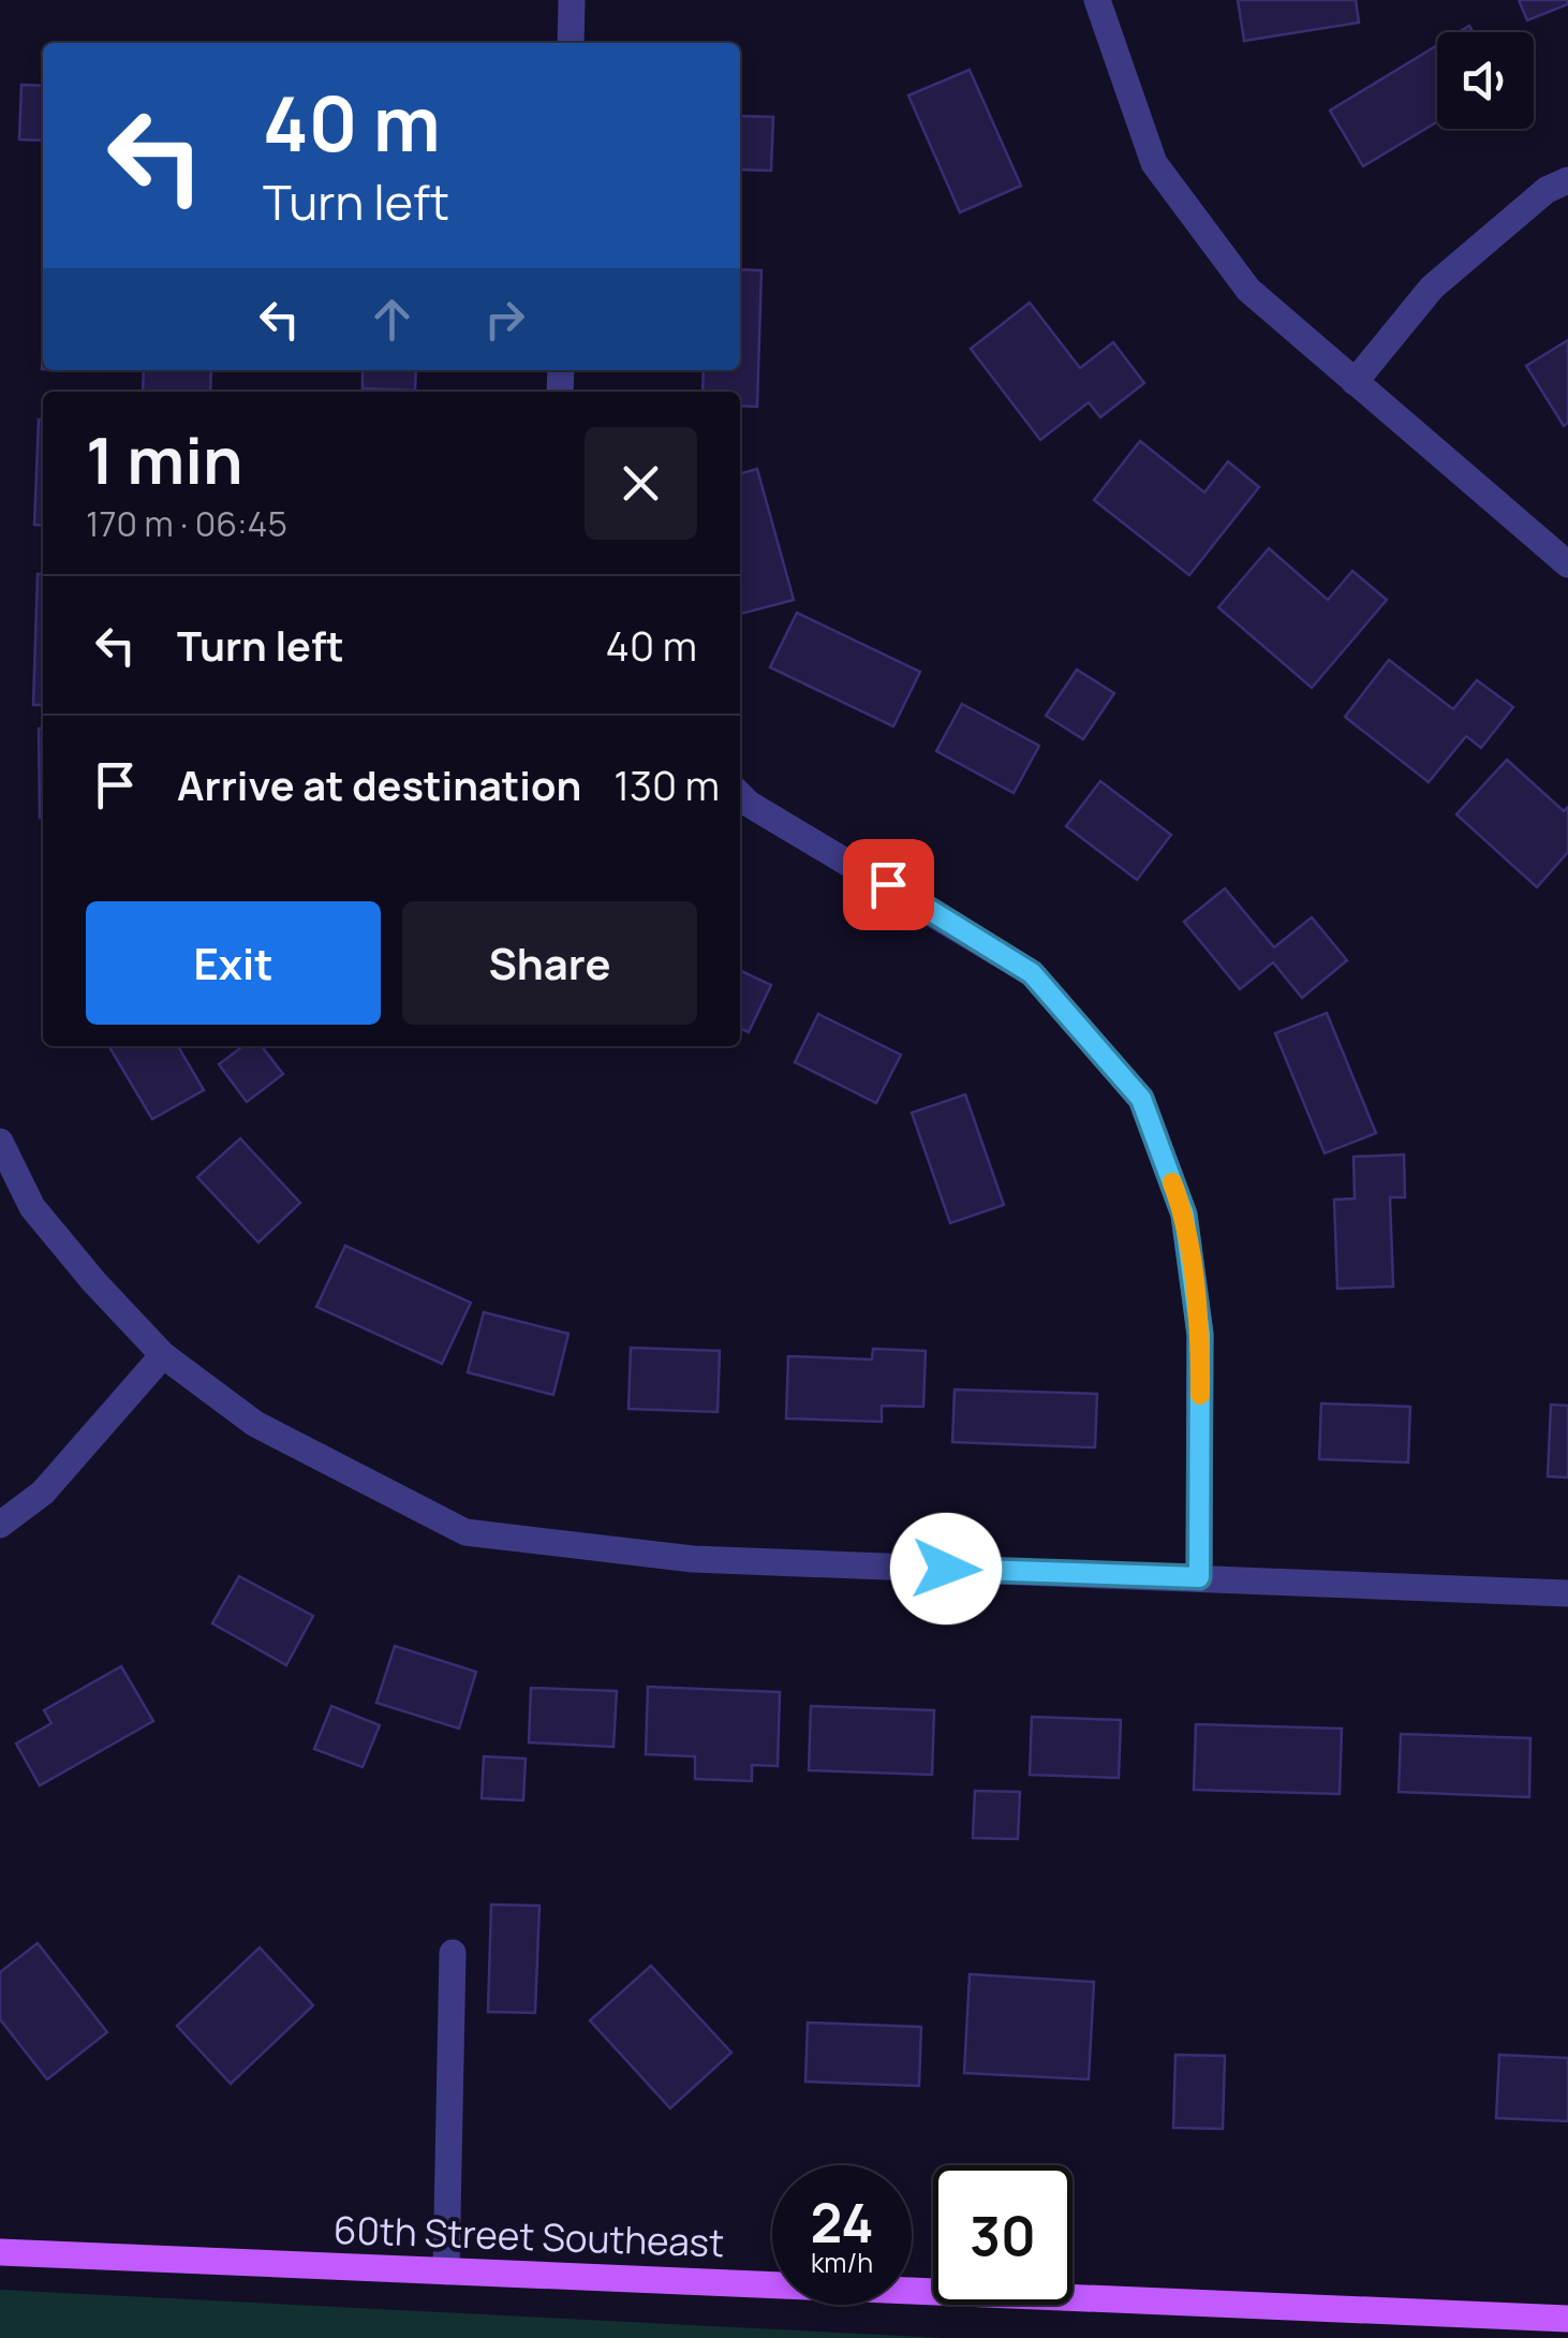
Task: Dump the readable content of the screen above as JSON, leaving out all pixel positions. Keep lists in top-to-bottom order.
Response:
{
  "streets": {
    "main road": ["60th Street Southeast"]
  },
  "page": {
    "turn": ["40 m", "Turn left"],
    "heading": ["1 min", "170 m · 06:45"],
    "list": [
      {
        "name": "Turn left",
        "value": "40 m"
      },
      {
        "name": "Arrive at destination",
        "value": "130 m"
      }
    ],
    "buttons": ["Exit", "Share"],
    "speed": "24 km/h",
    "limit": "30"
  }
}
